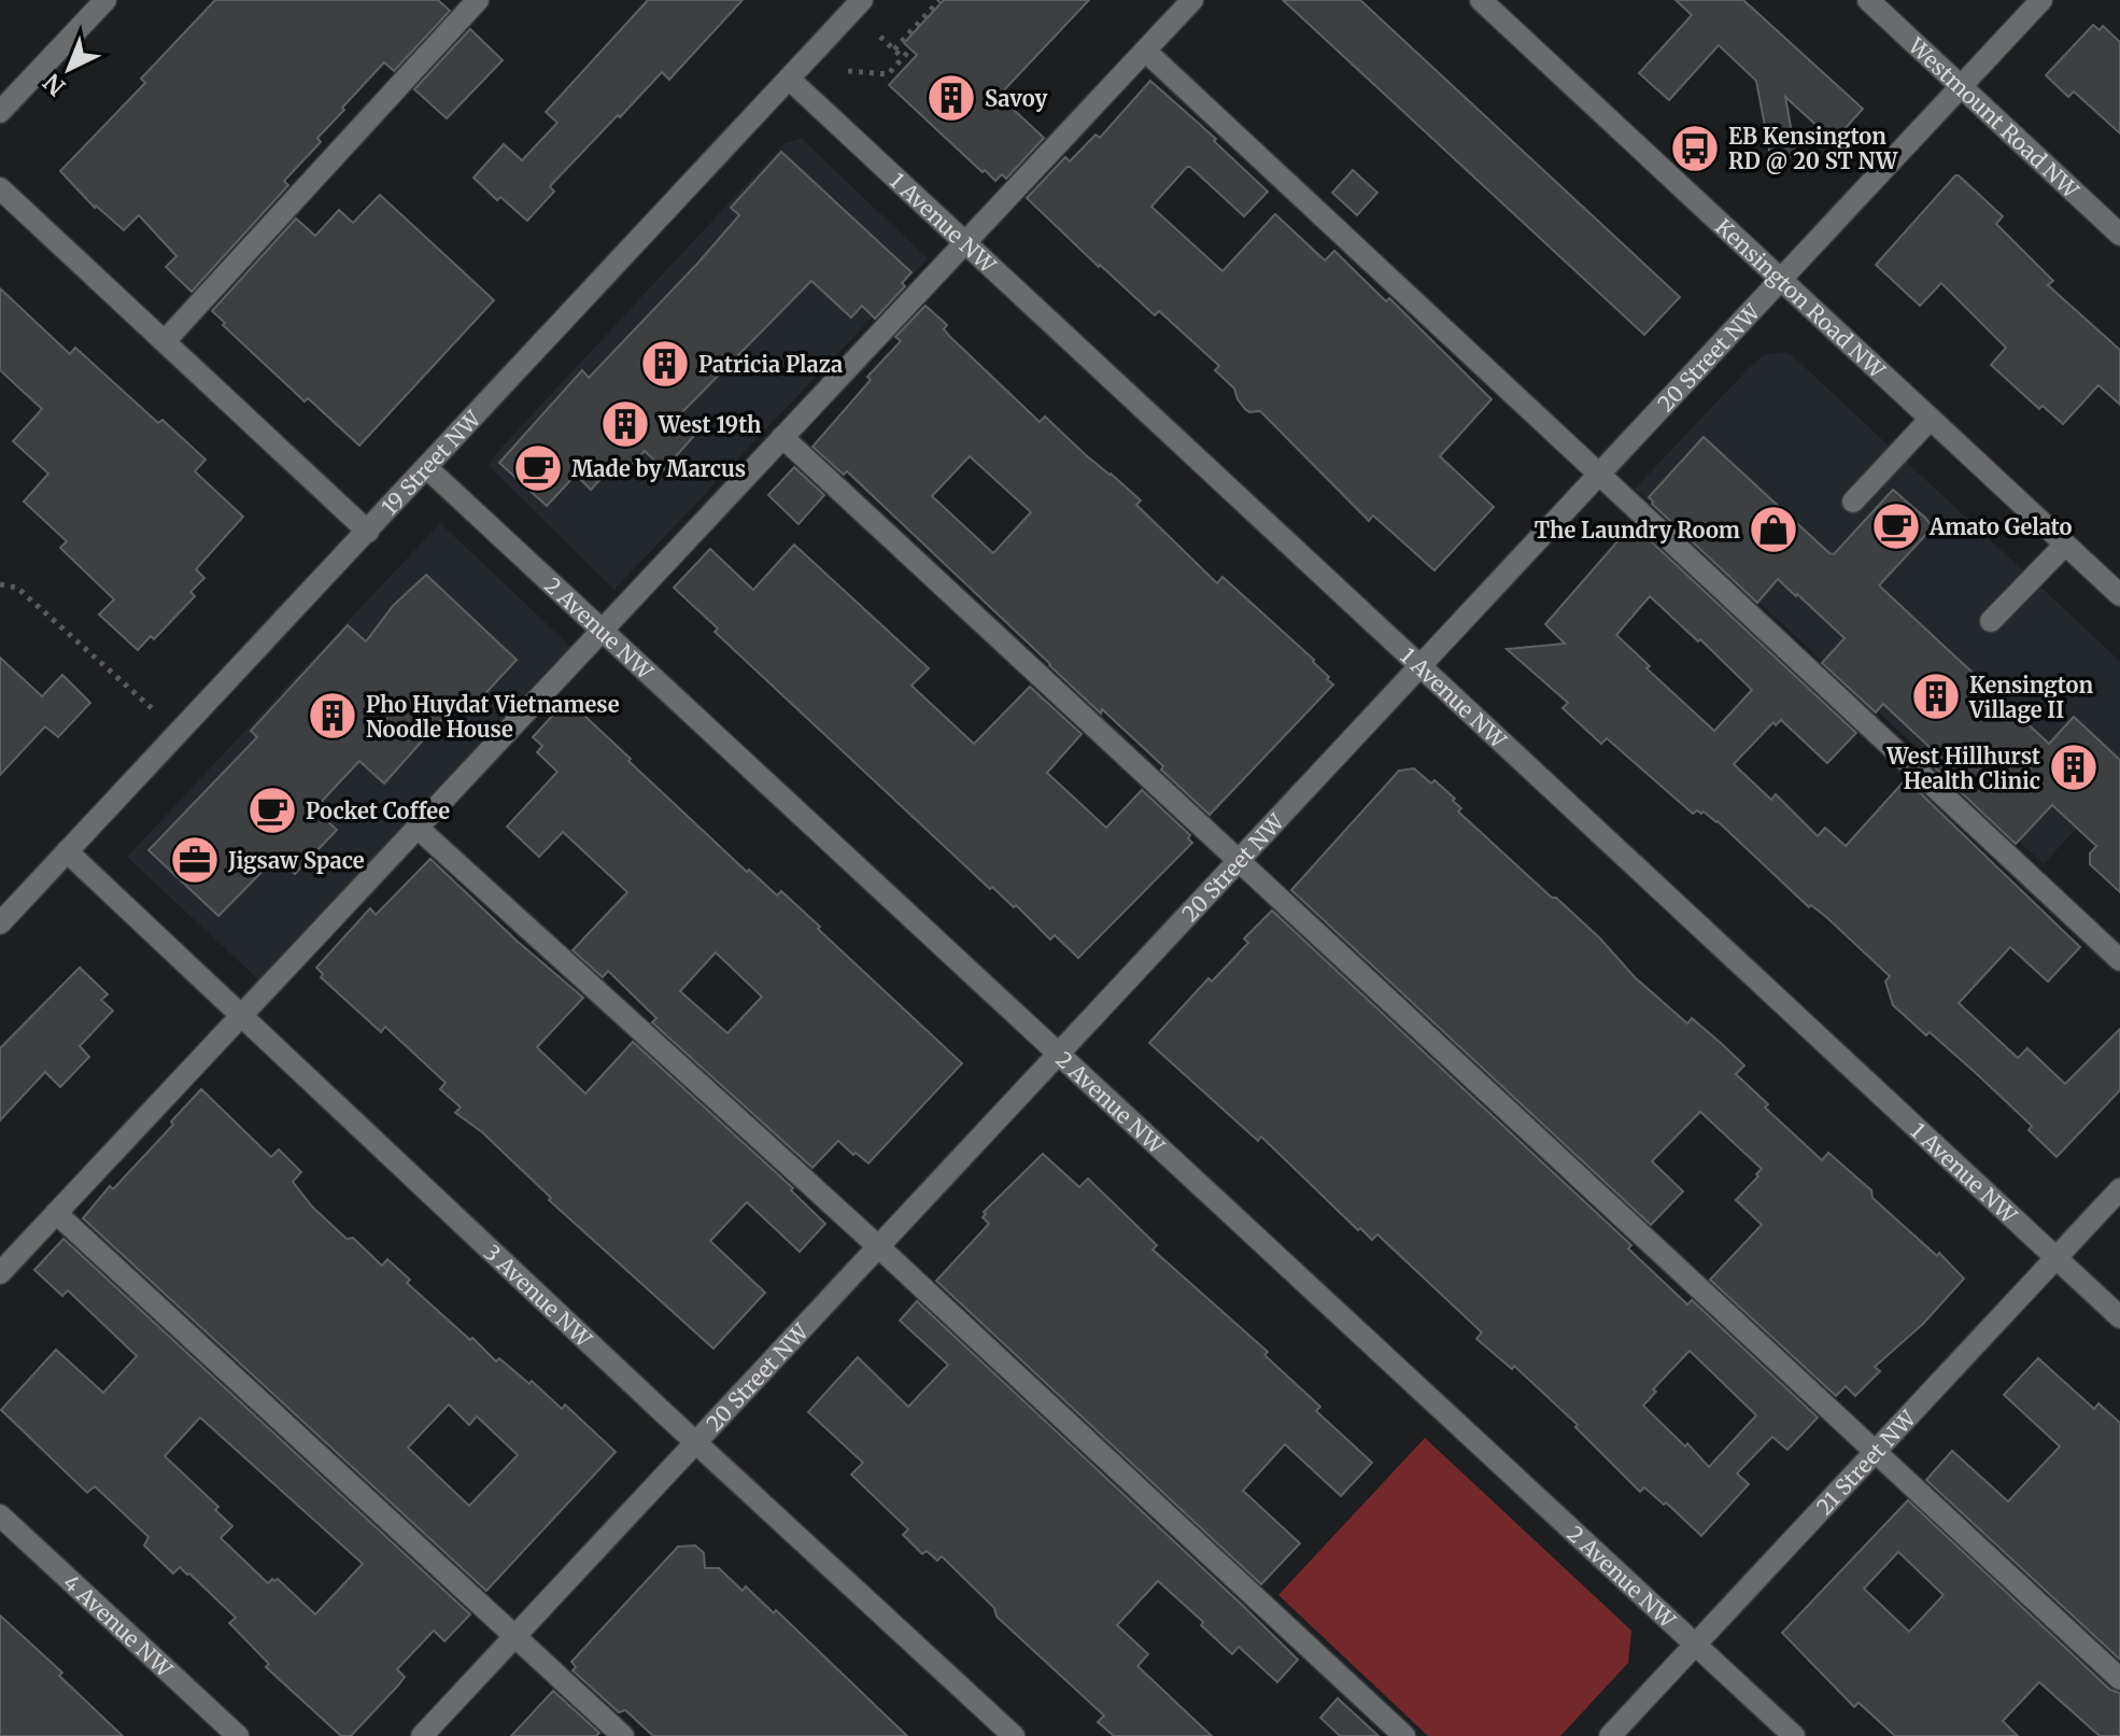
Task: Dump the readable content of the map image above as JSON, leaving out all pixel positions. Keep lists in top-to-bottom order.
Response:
{
  "streets": {
    "street": [
      "Westmount Road NW",
      "1 Avenue NW",
      "Kensington Road NW",
      "20 Street NW",
      "19 Street NW",
      "2 Avenue NW",
      "3 Avenue NW",
      "21 Street NW",
      "4 Avenue NW"
    ]
  },
  "crossings": [
    ["Westmount Road NW", "20 Street NW"],
    ["1 Avenue NW", "20 Street NW"],
    ["1 Avenue NW", "19 Street NW"],
    ["1 Avenue NW", "21 Street NW"],
    ["Kensington Road NW", "20 Street NW"],
    ["20 Street NW", "2 Avenue NW"],
    ["20 Street NW", "3 Avenue NW"],
    ["19 Street NW", "2 Avenue NW"],
    ["19 Street NW", "3 Avenue NW"],
    ["2 Avenue NW", "21 Street NW"]
  ],
  "places": {
    "building": [
      "Savoy",
      "Patricia Plaza",
      "West 19th",
      "Kensington Village II",
      "Pho Huydat Vietnamese Noodle House",
      "West Hillhurst Health Clinic"
    ],
    "bus stop": ["EB Kensington RD @ 20 ST NW"],
    "cafe": ["Made by Marcus", "Amato Gelato", "Pocket Coffee"],
    "shop": ["The Laundry Room"],
    "office": ["Jigsaw Space"]
  },
  "north": "bottom left"
}
